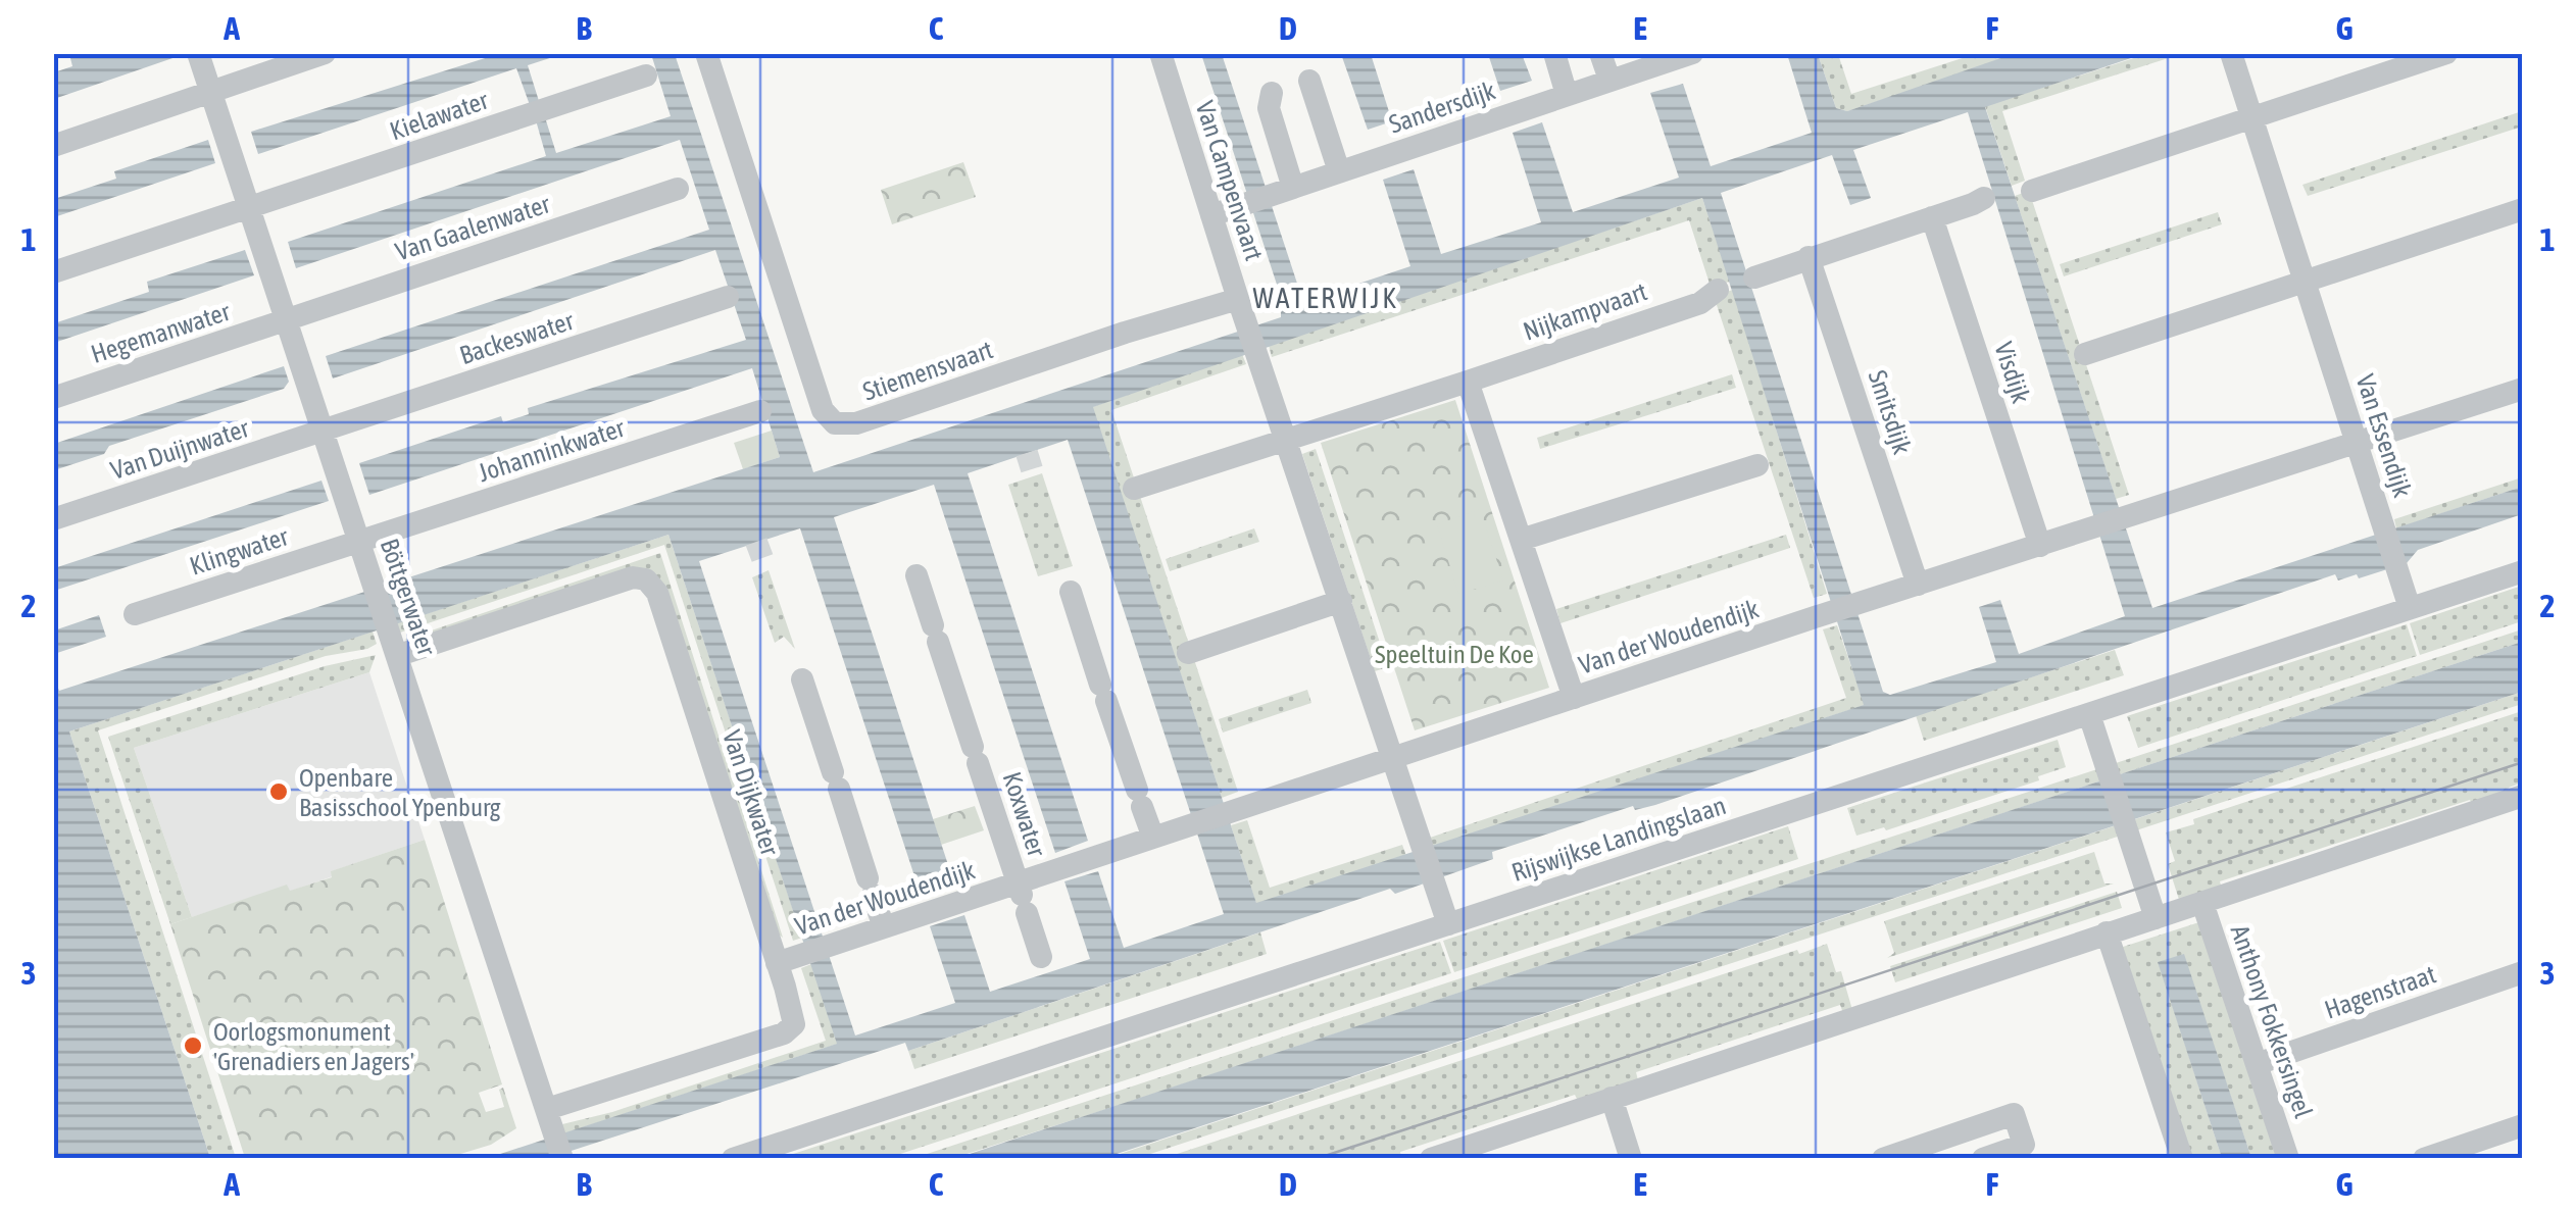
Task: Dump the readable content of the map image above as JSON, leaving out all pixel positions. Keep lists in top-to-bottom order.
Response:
{
  "streets": {
    "street": [
      "Sandersdijk",
      "Kielawater",
      "Van Campenvaart",
      "Van Gaalenwater",
      "Nijkampvaart",
      "Hegemanwater",
      "Backeswater",
      "Stiemensvaart",
      "Visdijk",
      "Smitsdijk",
      "Van Essendijk",
      "Van Duijnwater",
      "Johanninkwater",
      "Klingwater",
      "Böttgerwater",
      "Van der Woudendijk",
      "Van Dijkwater",
      "Koxwater",
      "Rijswijkse Landingslaan",
      "Hagenstraat",
      "Anthony Fokkersingel"
    ]
  },
  "crossings": [
    ["Sandersdijk", "Van Campenvaart"],
    ["Kielawater", "Böttgerwater"],
    ["Van Campenvaart", "Nijkampvaart"],
    ["Van Campenvaart", "Stiemensvaart"],
    ["Van Campenvaart", "Van der Woudendijk"],
    ["Van Campenvaart", "Rijswijkse Landingslaan"],
    ["Van Gaalenwater", "Hegemanwater"],
    ["Van Gaalenwater", "Böttgerwater"],
    ["Hegemanwater", "Böttgerwater"],
    ["Backeswater", "Van Duijnwater"],
    ["Backeswater", "Böttgerwater"],
    ["Visdijk", "Van der Woudendijk"],
    ["Smitsdijk", "Van der Woudendijk"],
    ["Van Essendijk", "Van der Woudendijk"],
    ["Van Essendijk", "Rijswijkse Landingslaan"],
    ["Van Duijnwater", "Böttgerwater"],
    ["Johanninkwater", "Klingwater"],
    ["Johanninkwater", "Böttgerwater"],
    ["Klingwater", "Böttgerwater"],
    ["Böttgerwater", "Van Dijkwater"],
    ["Van der Woudendijk", "Van Dijkwater"],
    ["Van der Woudendijk", "Koxwater"],
    ["Hagenstraat", "Anthony Fokkersingel"]
  ],
  "districts": ["WATERWIJK"],
  "parks": ["Speeltuin De Koe"],
  "places": ["Openbare Basisschool Ypenburg", "Oorlogsmonument 'Grenadiers en Jagers'"],
  "grid": {
    "columns": [
      "A",
      "B",
      "C",
      "D",
      "E",
      "F",
      "G"
    ],
    "rows": ["1", "2", "3"]
  }
}
